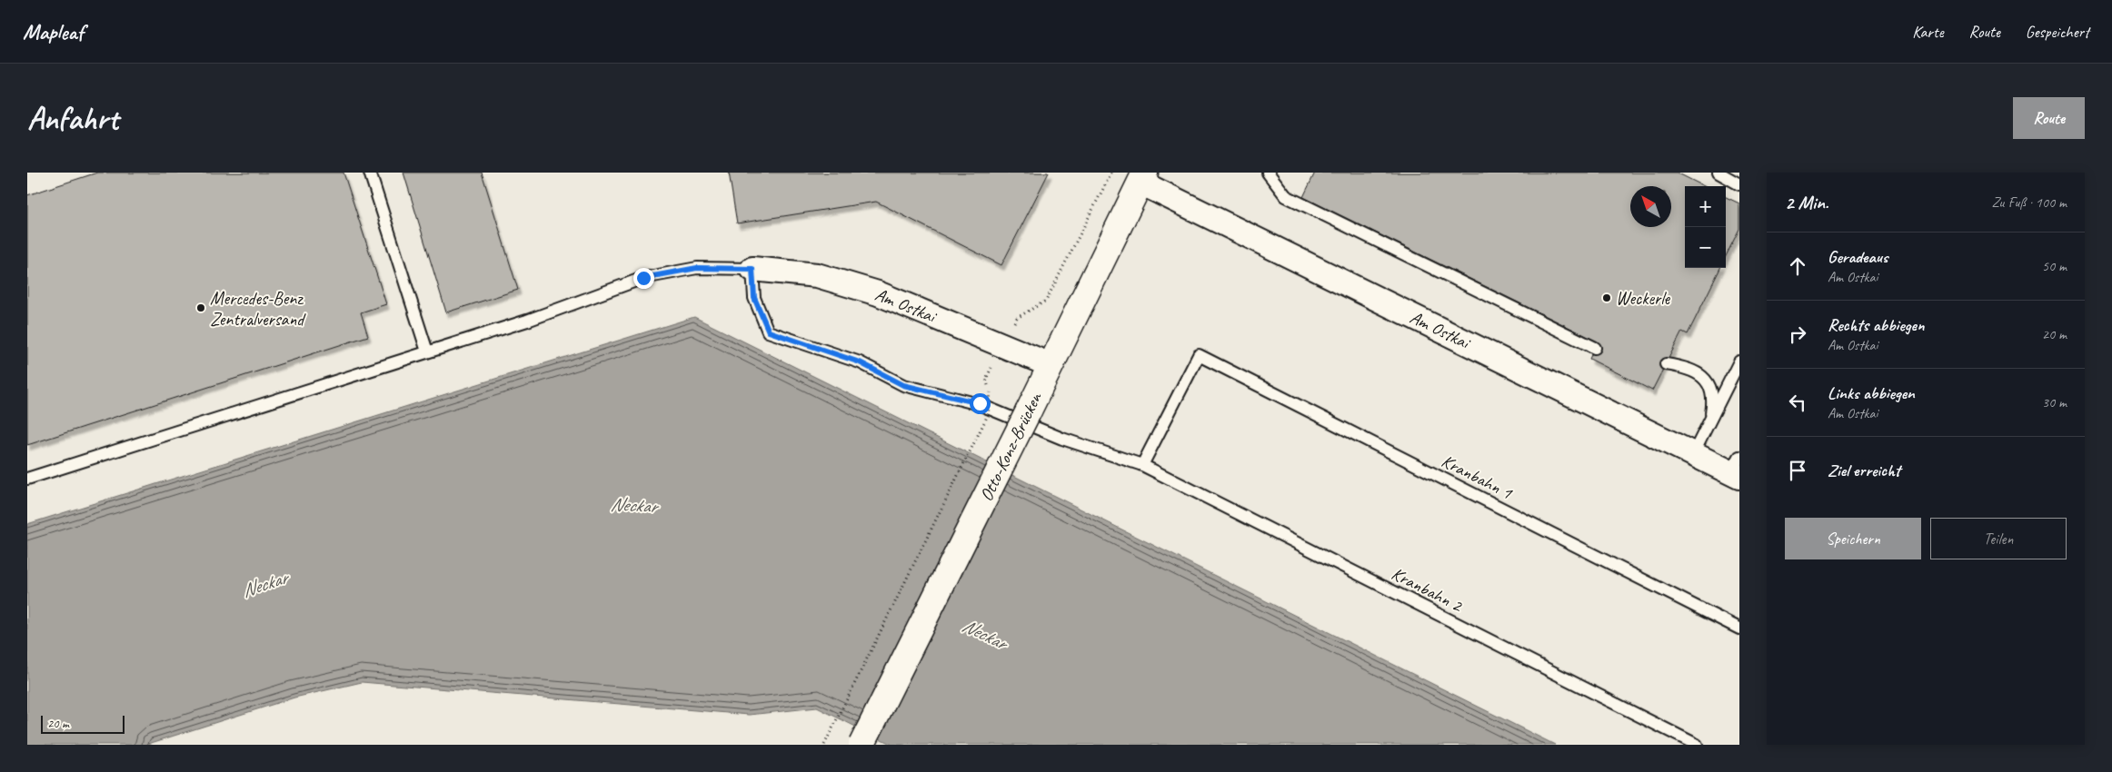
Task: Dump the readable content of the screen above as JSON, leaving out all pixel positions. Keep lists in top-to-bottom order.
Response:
{
  "streets": {
    "main road": ["Otto-Konz-Brücken"],
    "street": ["Am Ostkai"],
    "lane": ["Kranbahn 1", "Kranbahn 2"]
  },
  "crossings": [
    ["Am Ostkai", "Otto-Konz-Brücken"],
    ["Am Ostkai", "Kranbahn 2"],
    ["Kranbahn 1", "Kranbahn 2"]
  ],
  "water": ["Neckar"],
  "places": ["Weckerle", "Mercedes-Benz Zentralversand"],
  "scale_bar": "20 m",
  "north": "top left",
  "page": {
    "header": "Mapleaf",
    "nav": ["Karte", "Route", "Gespeichert"],
    "buttons": [
      "Route",
      ["Speichern", "Teilen"]
    ],
    "title": "Anfahrt",
    "heading": ["2 Min.", "Zu Fuß · 100 m"],
    "map_buttons": ["+", "−"],
    "list": [
      ["Geradeaus", "Am Ostkai", "50 m"],
      ["Rechts abbiegen", "Am Ostkai", "20 m"],
      ["Links abbiegen", "Am Ostkai", "30 m"],
      "Ziel erreicht"
    ],
    "scale": "20 m"
  }
}
